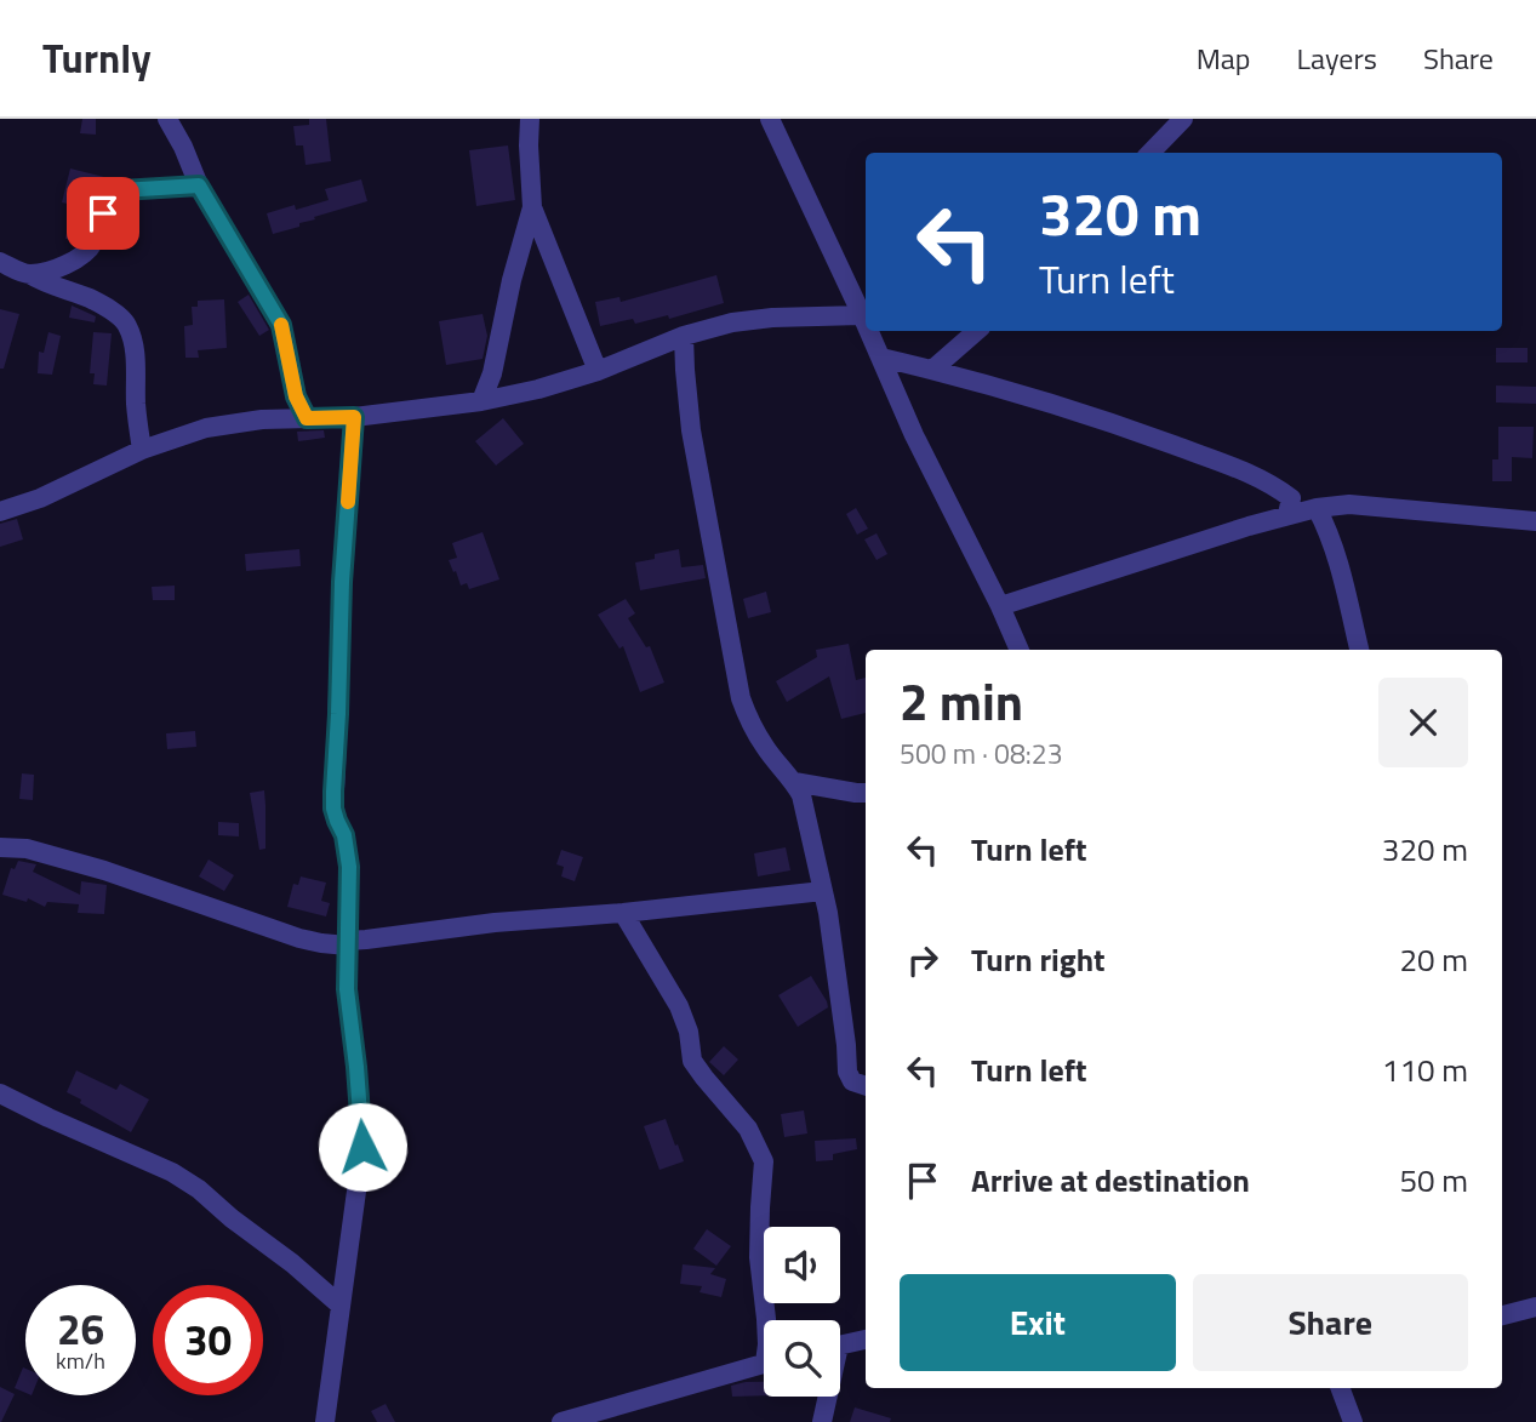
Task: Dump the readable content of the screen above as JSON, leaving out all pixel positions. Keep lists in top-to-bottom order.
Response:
{
  "page": {
    "header": "Turnly",
    "nav": ["Map", "Layers", "Share"],
    "turn": ["320 m", "Turn left"],
    "heading": ["2 min", "500 m · 08:23"],
    "list": [
      {
        "name": "Turn left",
        "value": "320 m"
      },
      {
        "name": "Turn right",
        "value": "20 m"
      },
      {
        "name": "Turn left",
        "value": "110 m"
      },
      {
        "name": "Arrive at destination",
        "value": "50 m"
      }
    ],
    "buttons": ["Exit", "Share"],
    "speed": "26 km/h",
    "limit": "30"
  }
}
